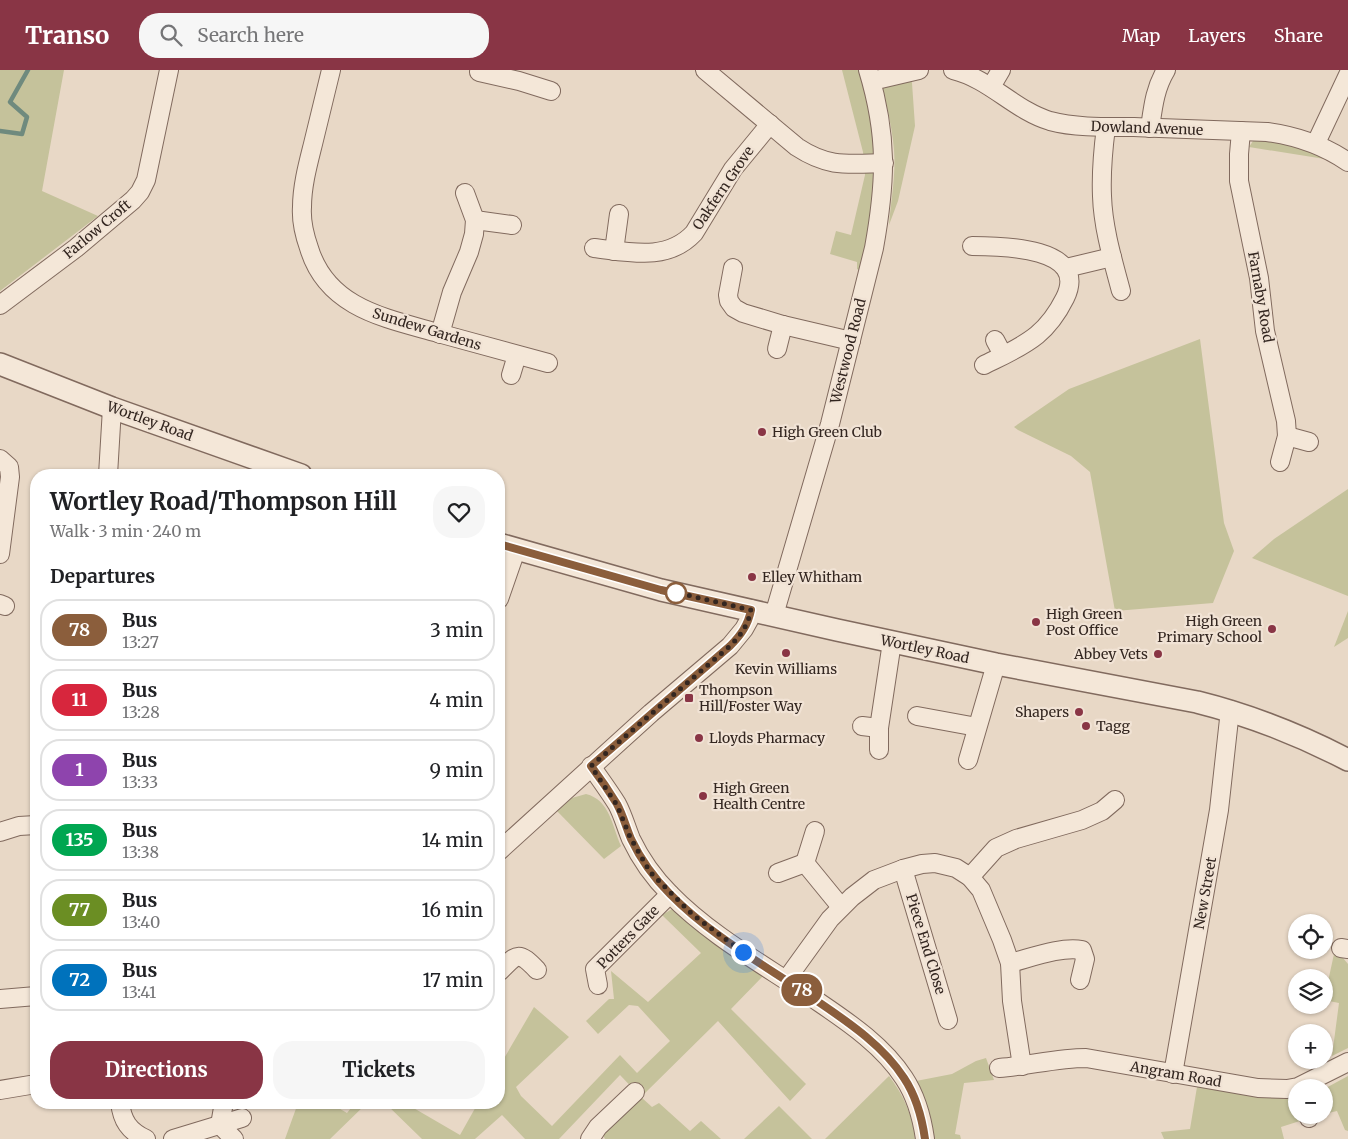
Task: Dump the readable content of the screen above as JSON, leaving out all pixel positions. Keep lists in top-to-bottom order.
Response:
{
  "streets": {
    "street": [
      "Dowland Avenue",
      "Oakfern Grove",
      "Farlow Croft",
      "Farnaby Road",
      "Sundew Gardens",
      "Westwood Road",
      "Wortley Road",
      "New Street",
      "Potters Gate",
      "Piece End Close",
      "Angram Road"
    ]
  },
  "crossings": [
    ["Dowland Avenue", "Farnaby Road"],
    ["Westwood Road", "Wortley Road"],
    ["Wortley Road", "New Street"],
    ["New Street", "Angram Road"]
  ],
  "places": {
    "other": [
      "High Green Club",
      "Elley Whitham",
      "High Green Post Office",
      "High Green Primary School",
      "Kevin Williams",
      "Abbey Vets",
      "Shapers",
      "Tagg",
      "Lloyds Pharmacy",
      "High Green Health Centre"
    ],
    "transit": ["Thompson Hill/Foster Way"]
  },
  "lines": ["bus line 78"],
  "page": {
    "header": "Transo",
    "search": "Search here",
    "nav": ["Map", "Layers", "Share"],
    "on_map": "78",
    "heading": [
      ["Wortley Road/Thompson Hill", "Walk · 3 min · 240 m"],
      "Departures"
    ],
    "list": [
      {
        "mark": "78",
        "name": "Bus",
        "note": "13:27",
        "value": "3 min"
      },
      {
        "mark": "11",
        "name": "Bus",
        "note": "13:28",
        "value": "4 min"
      },
      {
        "mark": "1",
        "name": "Bus",
        "note": "13:33",
        "value": "9 min"
      },
      {
        "mark": "135",
        "name": "Bus",
        "note": "13:38",
        "value": "14 min"
      },
      {
        "mark": "77",
        "name": "Bus",
        "note": "13:40",
        "value": "16 min"
      },
      {
        "mark": "72",
        "name": "Bus",
        "note": "13:41",
        "value": "17 min"
      }
    ],
    "map_buttons": ["+", "−"],
    "buttons": ["Directions", "Tickets"]
  }
}
